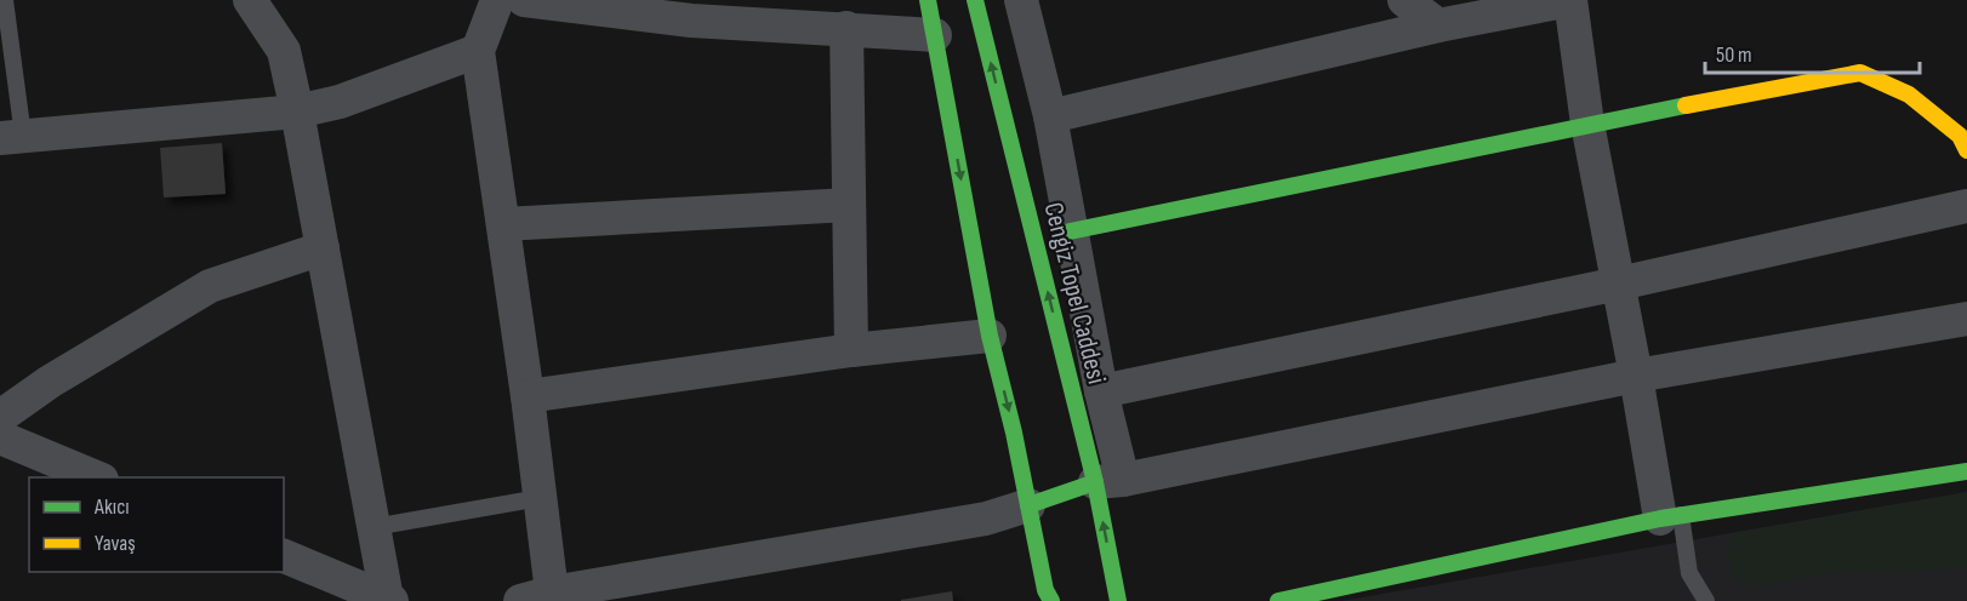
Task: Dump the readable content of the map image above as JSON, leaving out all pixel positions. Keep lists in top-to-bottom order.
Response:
{
  "streets": {
    "street": ["Cengiz Topel Caddesi"]
  },
  "legend": ["Akıcı", "Yavaş"],
  "scale_bar": "50 m"
}
